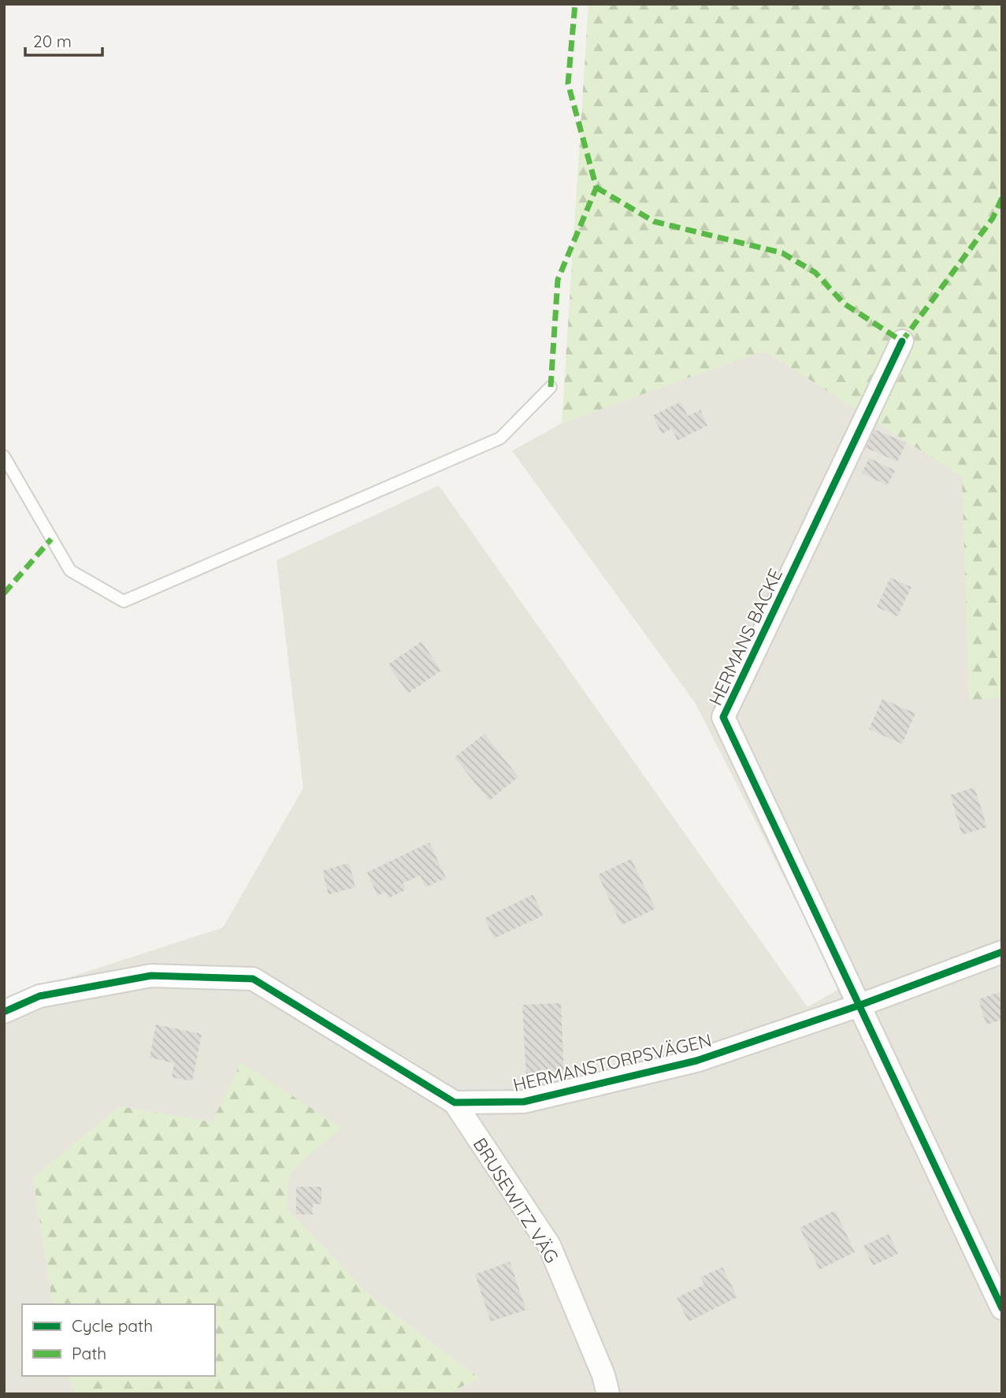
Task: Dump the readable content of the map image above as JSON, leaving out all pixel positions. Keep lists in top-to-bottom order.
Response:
{
  "streets": {
    "street": ["HERMANS BACKE", "HERMANSTORPSVÄGEN", "BRUSEWITZ VÄG"]
  },
  "crossings": [
    ["HERMANS BACKE", "HERMANSTORPSVÄGEN"],
    ["HERMANSTORPSVÄGEN", "BRUSEWITZ VÄG"]
  ],
  "legend": ["Cycle path", "Path"],
  "scale_bar": "20 m"
}
